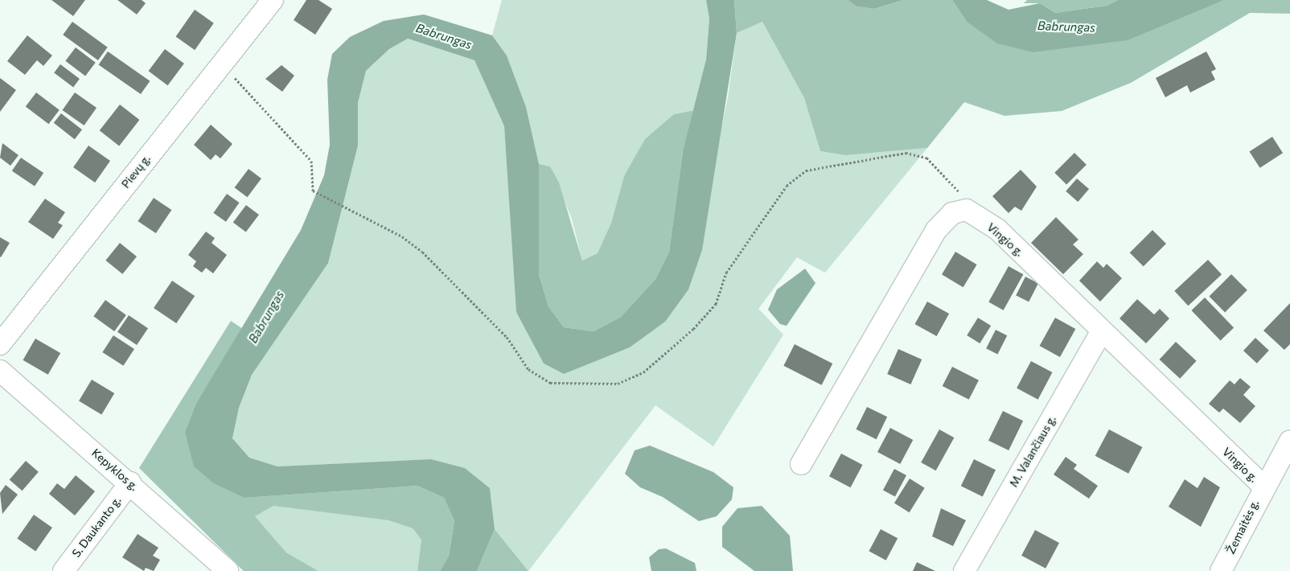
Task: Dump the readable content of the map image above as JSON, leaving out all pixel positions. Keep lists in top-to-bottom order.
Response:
{
  "streets": {
    "street": [
      "Pievų g.",
      "Vingio g.",
      "M. Valančiaus g.",
      "Kepyklos g.",
      "S. Daukanto g.",
      "Žemaitės g."
    ]
  },
  "crossings": [
    ["Vingio g.", "M. Valančiaus g."],
    ["Vingio g.", "Žemaitės g."],
    ["Kepyklos g.", "S. Daukanto g."]
  ],
  "water": ["Babrungas"]
}
